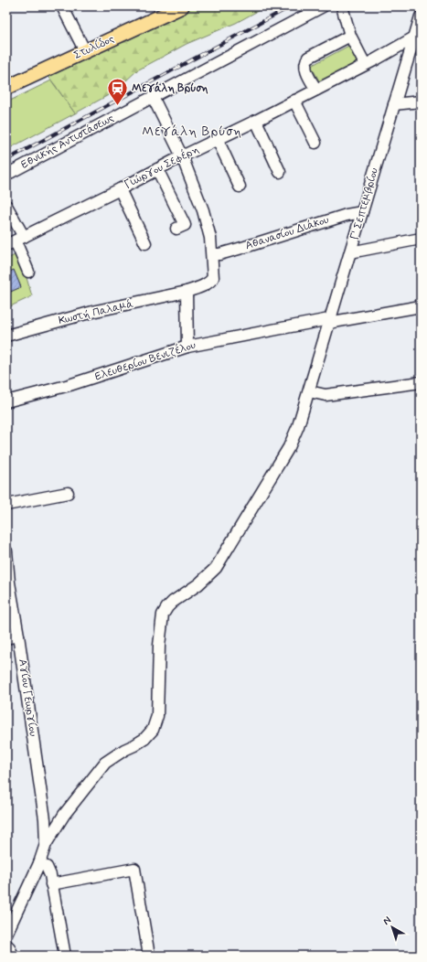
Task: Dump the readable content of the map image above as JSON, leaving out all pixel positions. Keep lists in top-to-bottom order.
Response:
{
  "streets": {
    "main road": ["Στυλίδος"],
    "street": [
      "Εθνικής Αντιστάσεως",
      "Γιώργου Σεφέρη",
      "Γ' Σεπτεμβρίου",
      "Αθανασίου Διάκου",
      "Κωστή Παλαμά",
      "Ελευθερίου Βενιζέλου",
      "Αγίου Γεωργίου"
    ]
  },
  "crossings": [
    ["Γιώργου Σεφέρη", "Γ' Σεπτεμβρίου"],
    ["Γ' Σεπτεμβρίου", "Αθανασίου Διάκου"],
    ["Γ' Σεπτεμβρίου", "Ελευθερίου Βενιζέλου"],
    ["Γ' Σεπτεμβρίου", "Αγίου Γεωργίου"],
    ["Αθανασίου Διάκου", "Κωστή Παλαμά"]
  ],
  "districts": ["Μεγάλη Βρύση"],
  "places": {
    "station": ["Μεγάλη Βρύση"]
  },
  "north": "top left"
}
